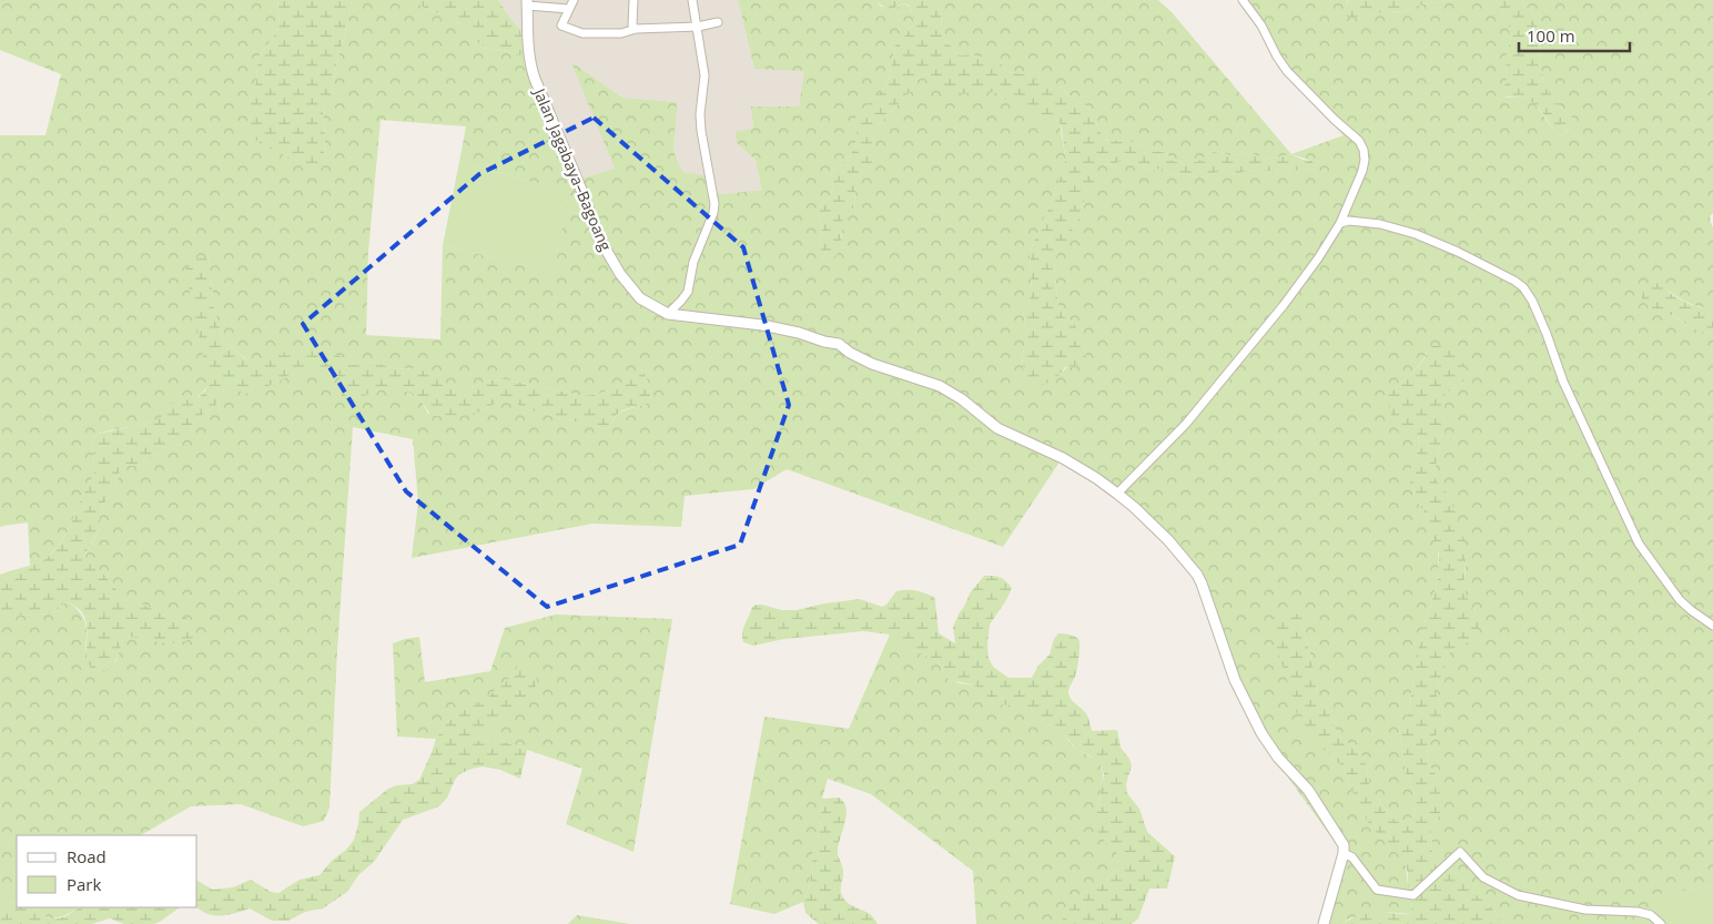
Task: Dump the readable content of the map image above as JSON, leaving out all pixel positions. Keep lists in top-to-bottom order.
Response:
{
  "streets": {
    "street": ["Jalan Jagabaya–Bagoang"]
  },
  "legend": ["Road", "Park"],
  "scale_bar": "100 m"
}
